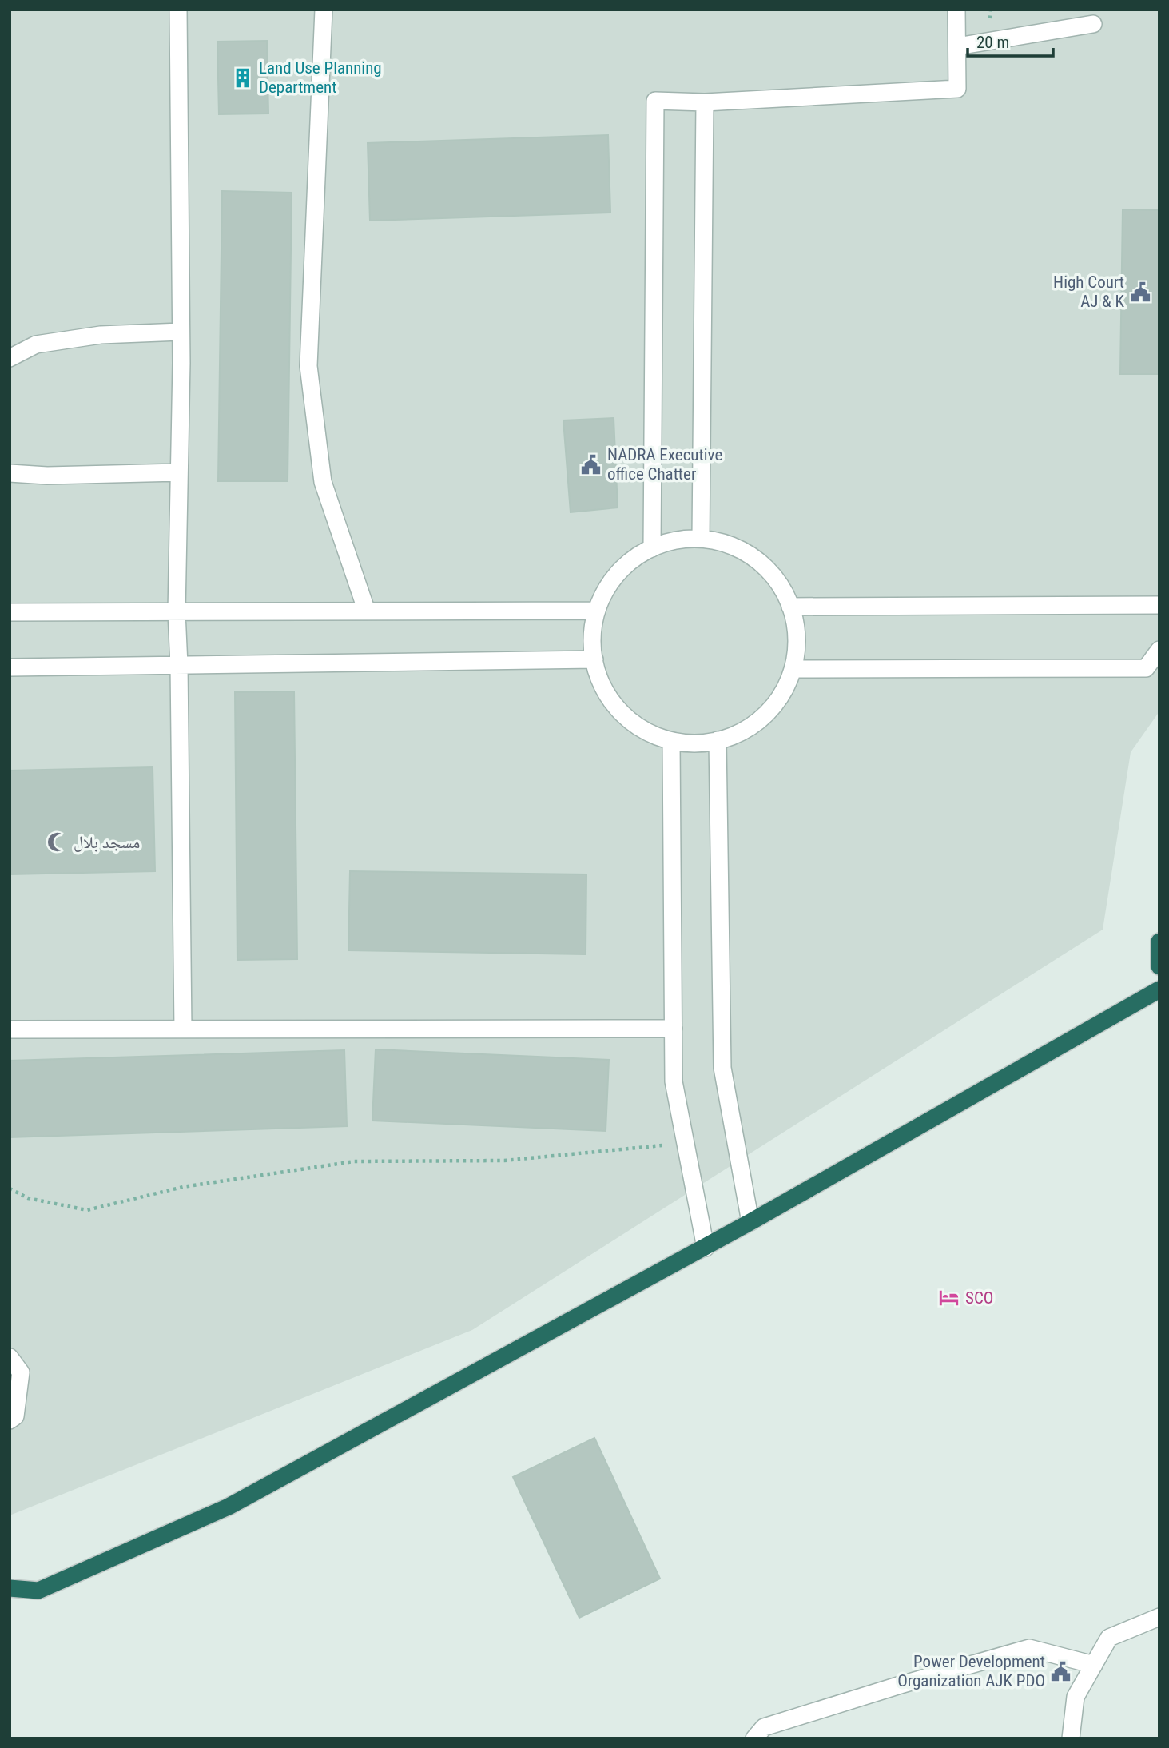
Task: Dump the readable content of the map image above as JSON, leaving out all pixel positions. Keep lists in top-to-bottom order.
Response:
{
  "places": {
    "building": ["Land Use Planning Department"],
    "public building": ["High Court AJ & K", "NADRA Executive office Chatter", "Power Development Organization AJK PDO"],
    "mosque": ["مسجد بلال"],
    "hotel": ["SCO"]
  },
  "scale_bar": "20 m"
}
